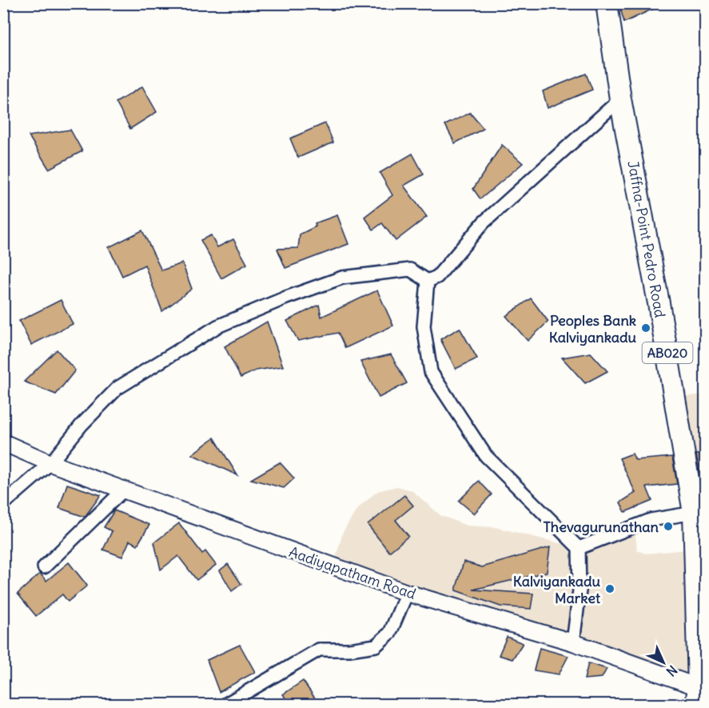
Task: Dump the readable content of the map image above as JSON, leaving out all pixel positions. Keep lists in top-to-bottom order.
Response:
{
  "streets": {
    "main road": ["Jaffna-Point Pedro Road", "AB020"],
    "street": ["Aadiyapatham Road"]
  },
  "crossings": [
    ["Jaffna-Point Pedro Road", "Aadiyapatham Road"]
  ],
  "places": ["Peoples Bank Kalviyankadu", "Thevagurunathan", "Kalviyankadu Market"],
  "north": "bottom right"
}
